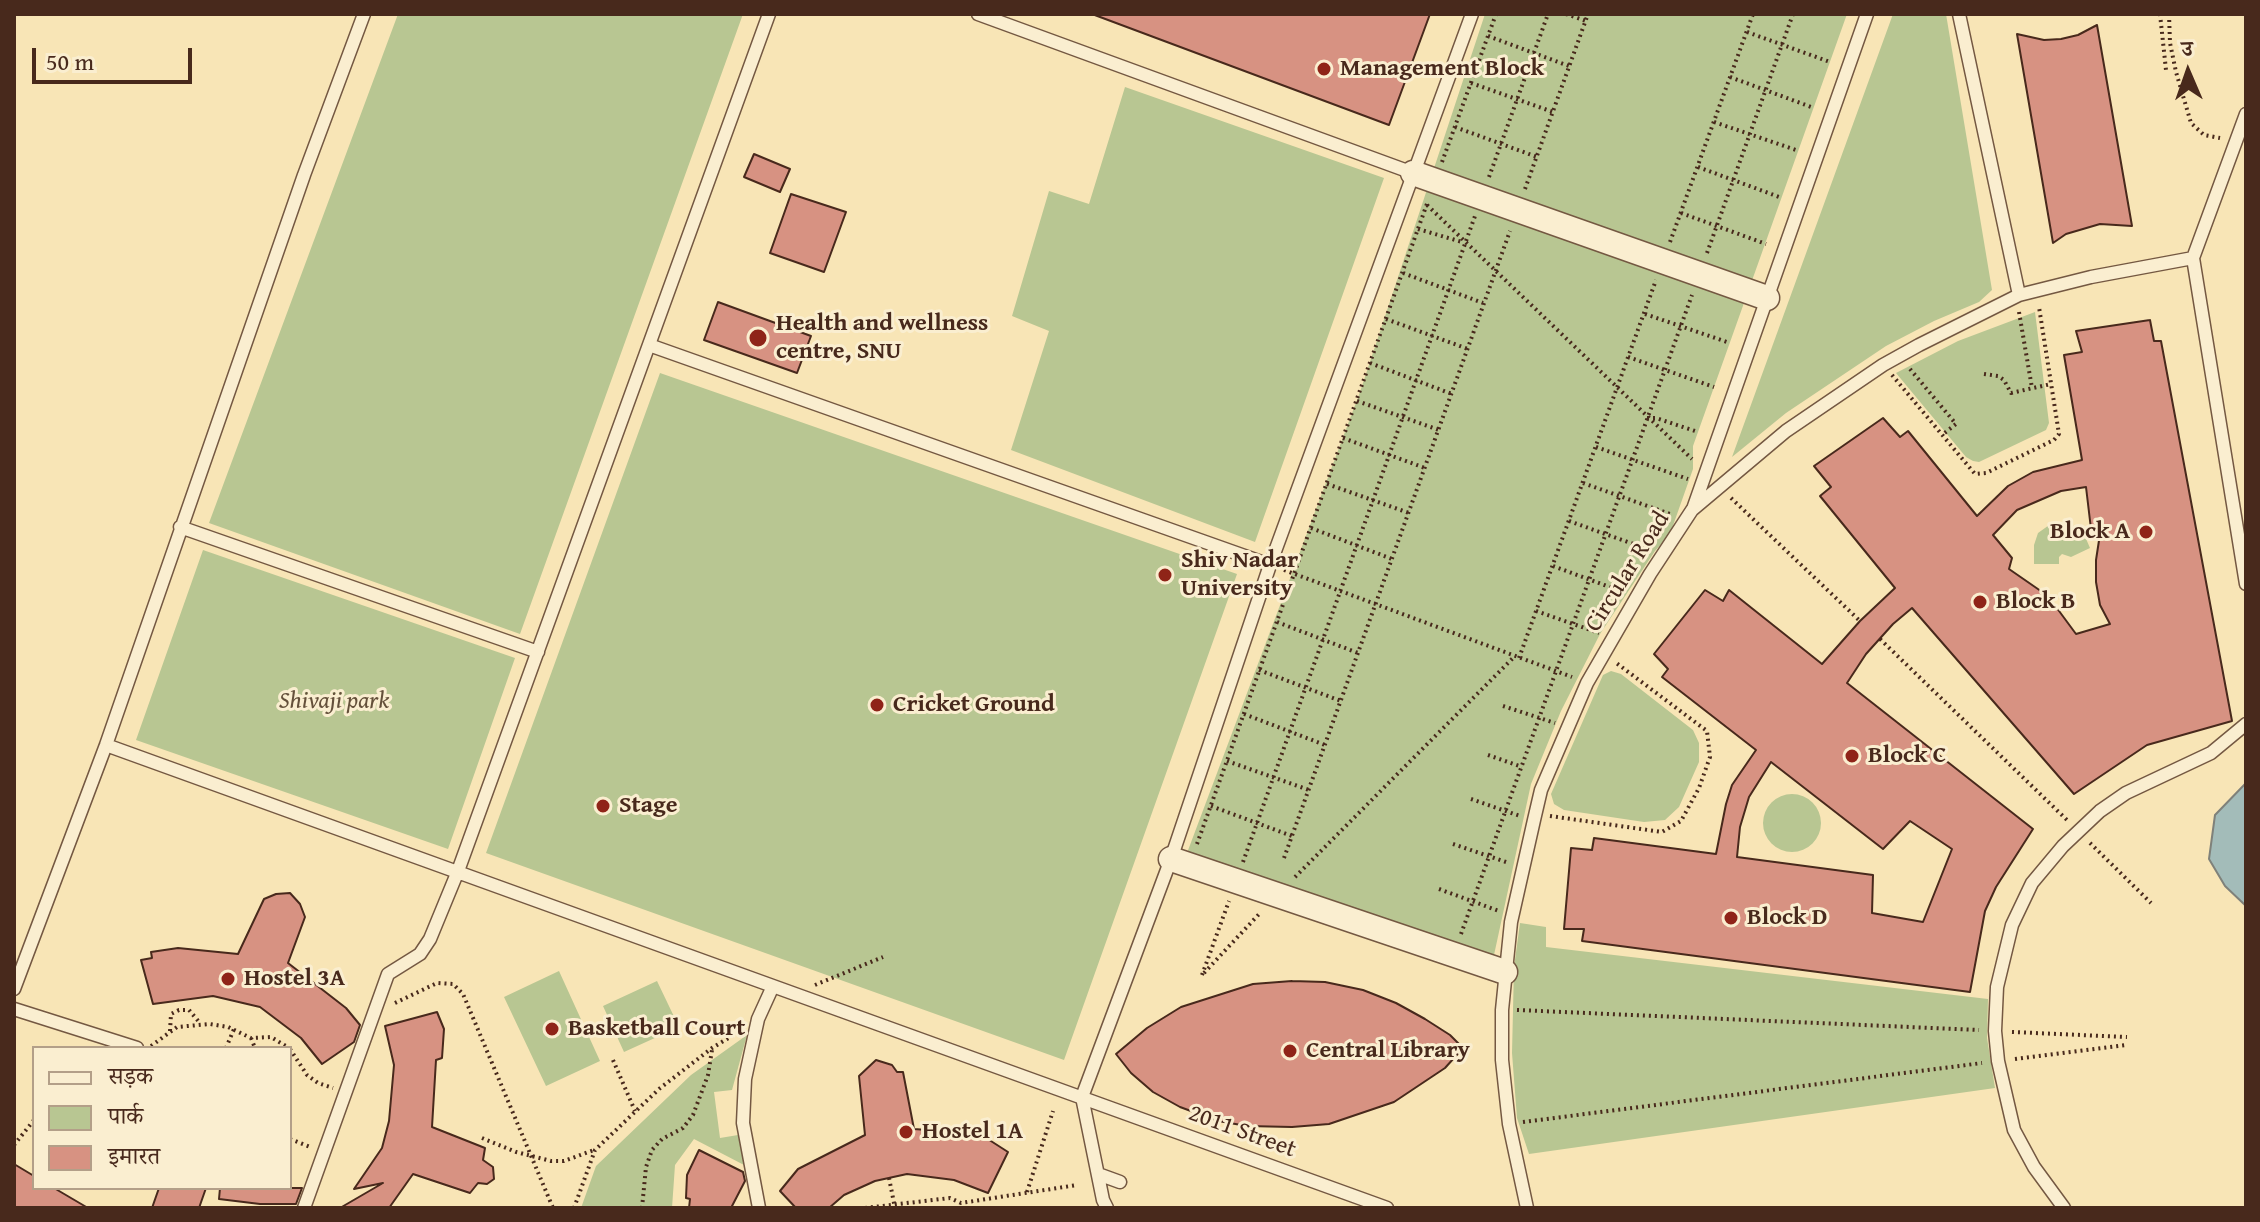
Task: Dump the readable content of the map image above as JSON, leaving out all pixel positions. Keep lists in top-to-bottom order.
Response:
{
  "streets": {
    "lane": ["Circular Road", "2011 Street"]
  },
  "parks": ["Shivaji park"],
  "places": [
    "Management Block",
    "Health and wellness centre, SNU",
    "Block A",
    "Shiv Nadar University",
    "Block B",
    "Cricket Ground",
    "Block C",
    "Stage",
    "Block D",
    "Hostel 3A",
    "Basketball Court",
    "Central Library",
    "Hostel 1A"
  ],
  "legend": ["सड़क", "पार्क", "इमारत"],
  "scale_bar": "50 m",
  "north": "top"
}
